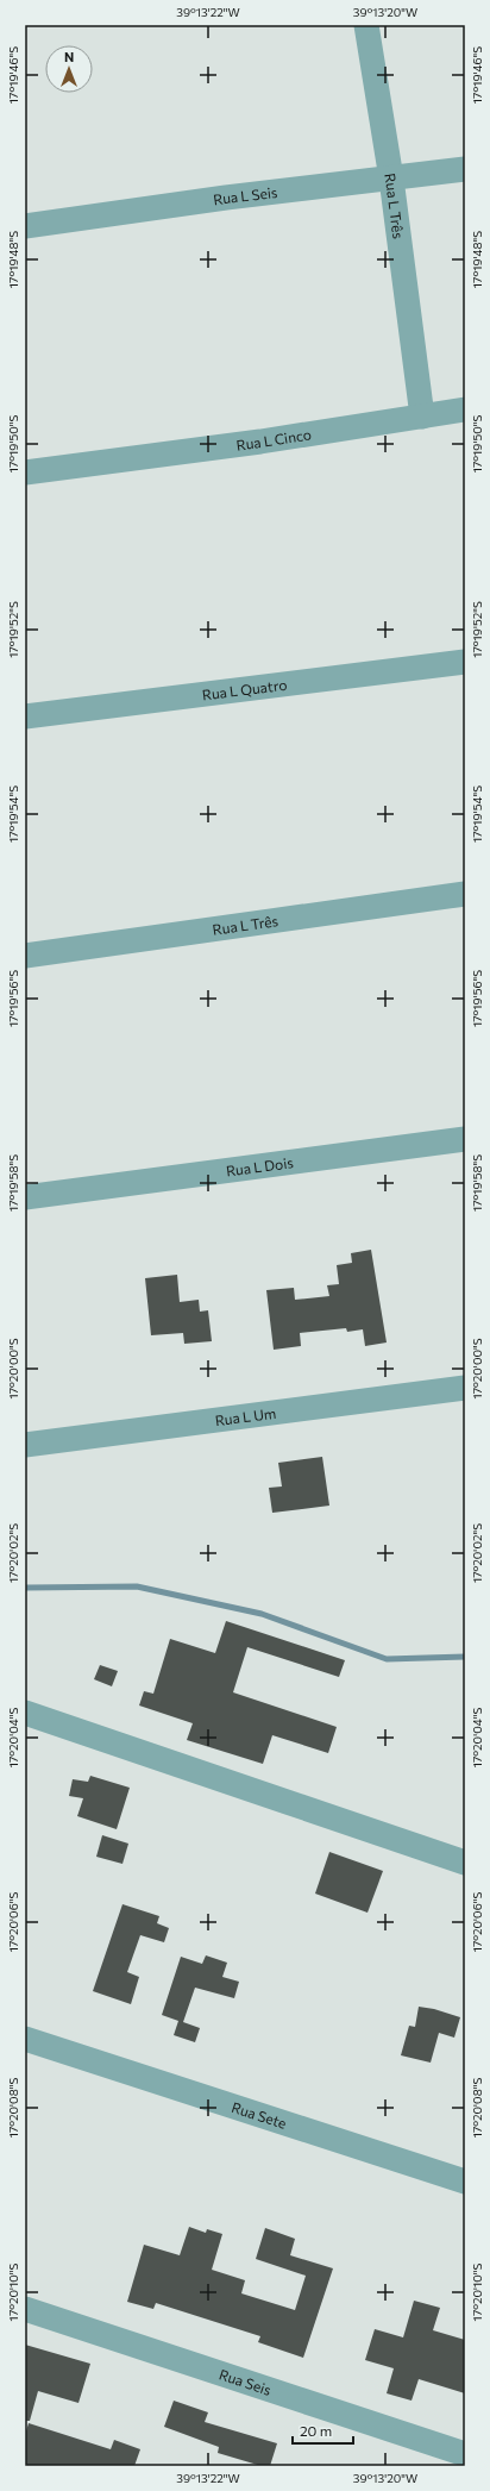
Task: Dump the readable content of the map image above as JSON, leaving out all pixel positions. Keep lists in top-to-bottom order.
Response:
{
  "streets": {
    "street": [
      "Rua L Seis",
      "Rua L Três",
      "Rua L Cinco",
      "Rua L Quatro",
      "Rua L Dois",
      "Rua L Um",
      "Rua Sete",
      "Rua Seis"
    ]
  },
  "crossings": [
    ["Rua L Seis", "Rua L Três"],
    ["Rua L Três", "Rua L Cinco"]
  ],
  "scale_bar": "20 m",
  "north": "top",
  "coordinates": [
    "39°13'22\"W",
    "39°13'20\"W",
    "17°19'46\"S",
    "17°19'48\"S",
    "17°19'50\"S",
    "17°19'52\"S",
    "17°19'54\"S",
    "17°19'56\"S",
    "17°19'58\"S",
    "17°20'00\"S",
    "17°20'02\"S",
    "17°20'04\"S",
    "17°20'06\"S",
    "17°20'08\"S",
    "17°20'10\"S"
  ]
}
